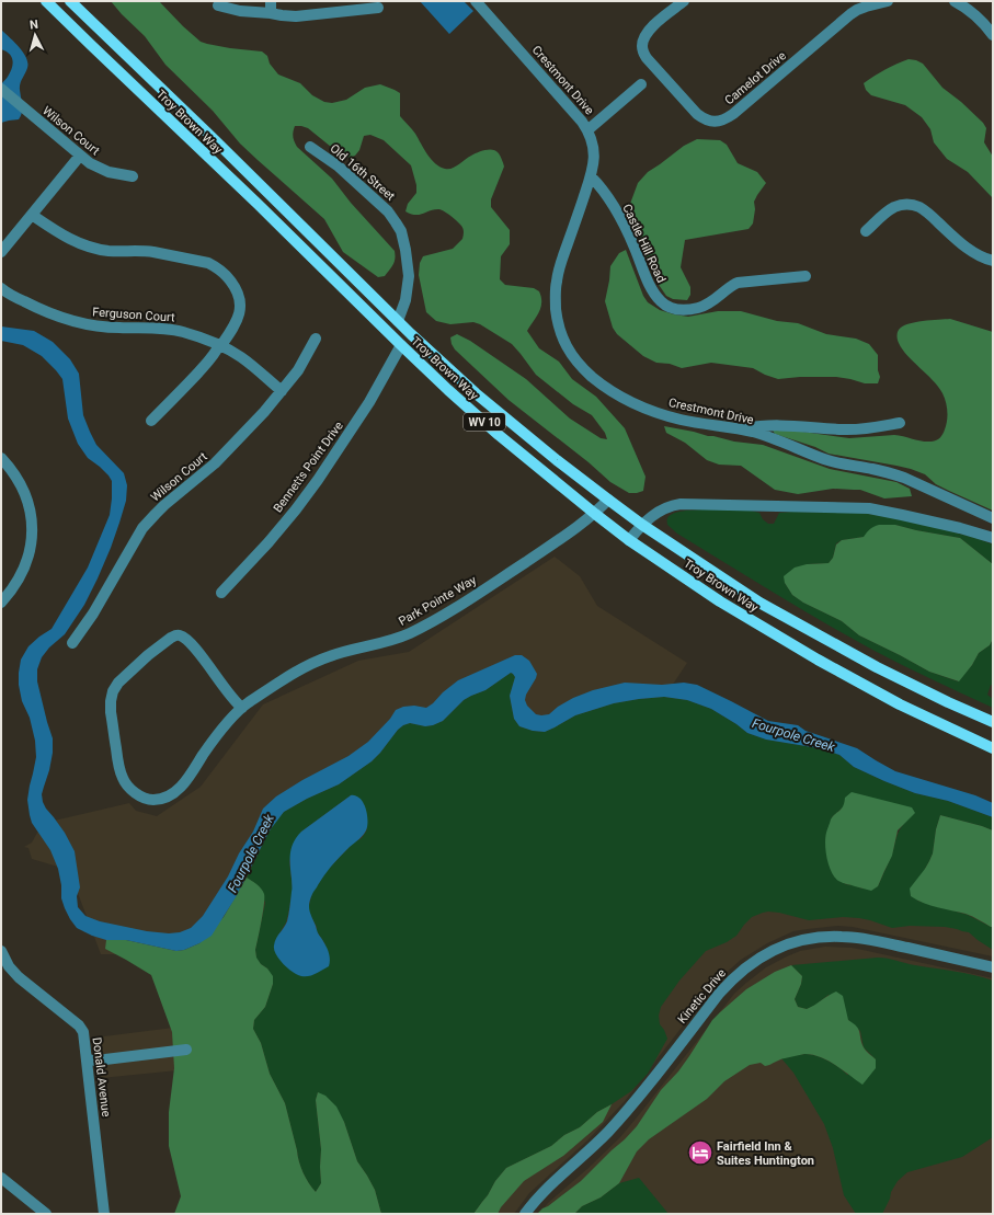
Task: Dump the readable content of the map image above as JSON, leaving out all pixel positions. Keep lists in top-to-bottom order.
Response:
{
  "streets": {
    "main road": ["Troy Brown Way", "WV 10"],
    "street": [
      "Camelot Drive",
      "Crestmont Drive",
      "Wilson Court",
      "Old 16th Street",
      "Castle Hill Road",
      "Ferguson Court",
      "Bennetts Point Drive",
      "Park Pointe Way",
      "Kinetic Drive",
      "Donald Avenue"
    ]
  },
  "crossings": [
    ["Crestmont Drive", "Castle Hill Road"],
    ["Troy Brown Way", "Old 16th Street"],
    ["Troy Brown Way", "Bennetts Point Drive"],
    ["Troy Brown Way", "Park Pointe Way"],
    ["Wilson Court", "Ferguson Court"]
  ],
  "water": ["Fourpole Creek"],
  "places": {
    "hotel": ["Fairfield Inn & Suites Huntington"]
  },
  "north": "top"
}
